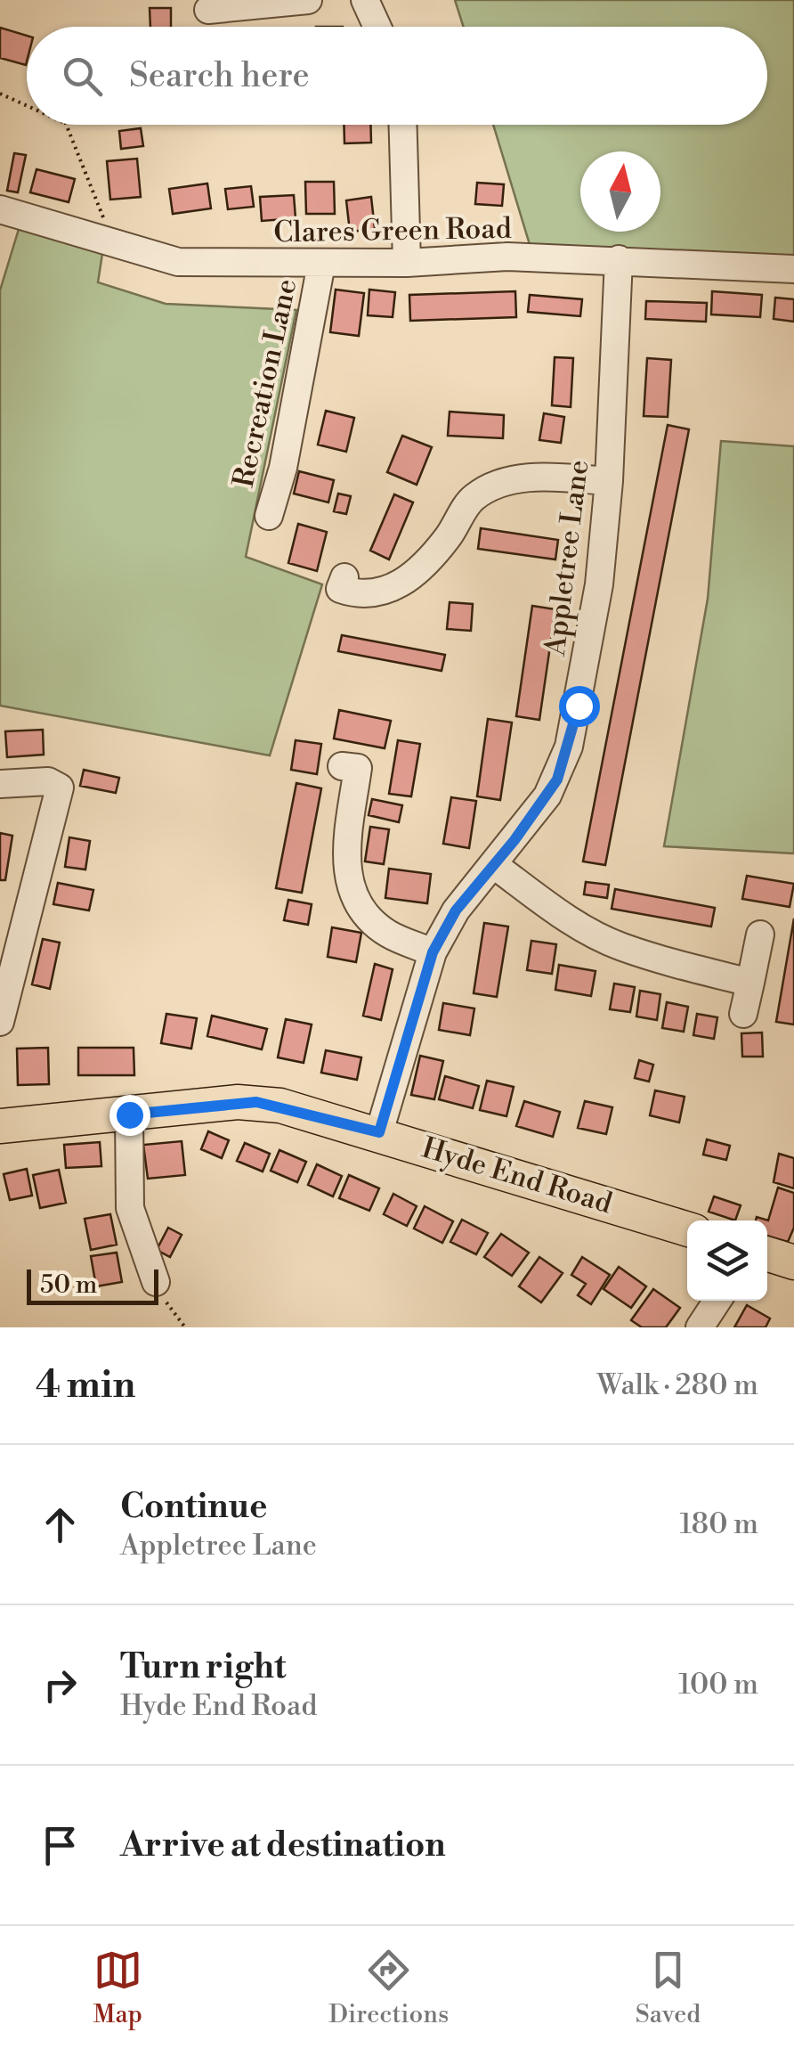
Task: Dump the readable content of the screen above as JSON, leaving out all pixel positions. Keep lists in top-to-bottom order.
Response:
{
  "streets": {
    "main road": ["Hyde End Road"],
    "street": ["Clares Green Road", "Recreation Lane", "Appletree Lane"]
  },
  "crossings": [
    ["Clares Green Road", "Recreation Lane"],
    ["Clares Green Road", "Appletree Lane"],
    ["Appletree Lane", "Hyde End Road"]
  ],
  "scale_bar": "50 m",
  "north": "top",
  "page": {
    "search": "Search here",
    "scale": "50 m",
    "heading": ["4 min", "Walk · 280 m"],
    "list": [
      ["Continue", "Appletree Lane", "180 m"],
      ["Turn right", "Hyde End Road", "100 m"],
      "Arrive at destination"
    ],
    "nav": ["Map", "Directions", "Saved"]
  }
}
